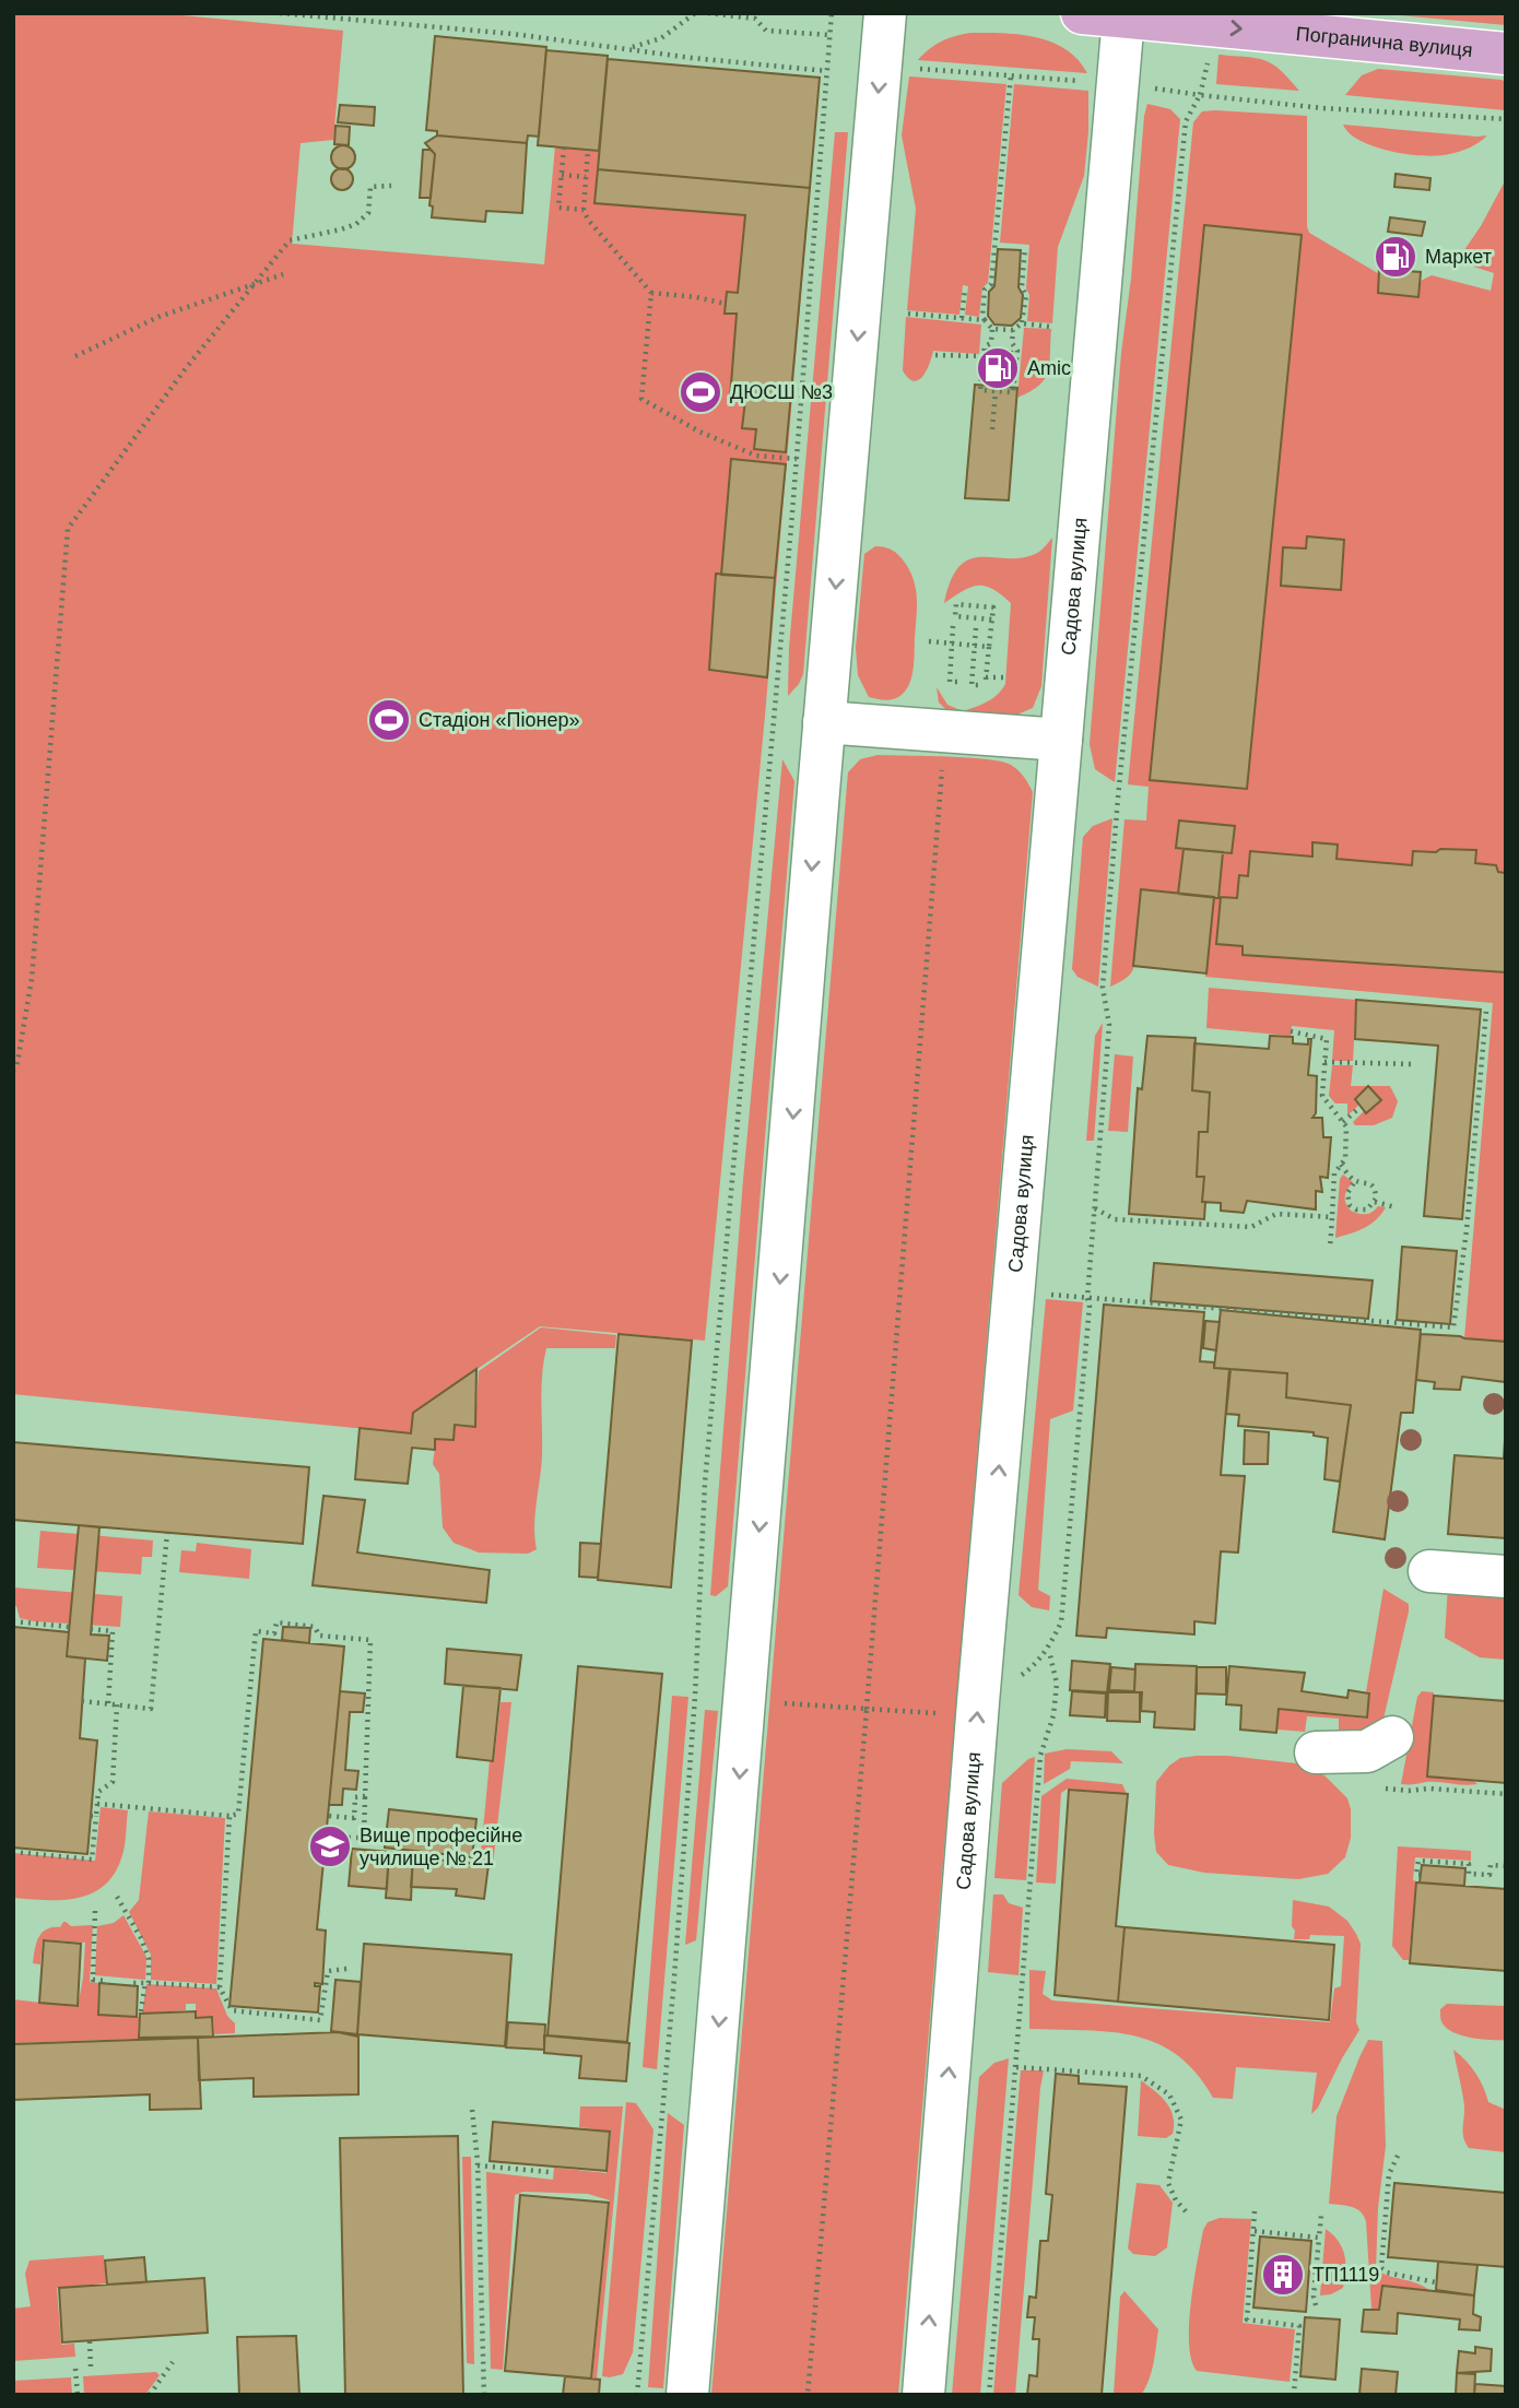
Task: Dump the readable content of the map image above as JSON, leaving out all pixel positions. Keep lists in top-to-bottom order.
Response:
{
  "streets": {
    "main road": ["Погранична вулиця"],
    "street": ["Садова вулиця"]
  },
  "crossings": [
    ["Погранична вулиця", "Садова вулиця"]
  ],
  "one_way": ["Погранична вулиця"],
  "places": {
    "fuel station": ["Маркет", "Amic"],
    "sports": ["ДЮСШ №3", "Стадіон «Піонер»"],
    "school or university": ["Вище професійне училище № 21"],
    "building": ["ТП1119"]
  }
}
